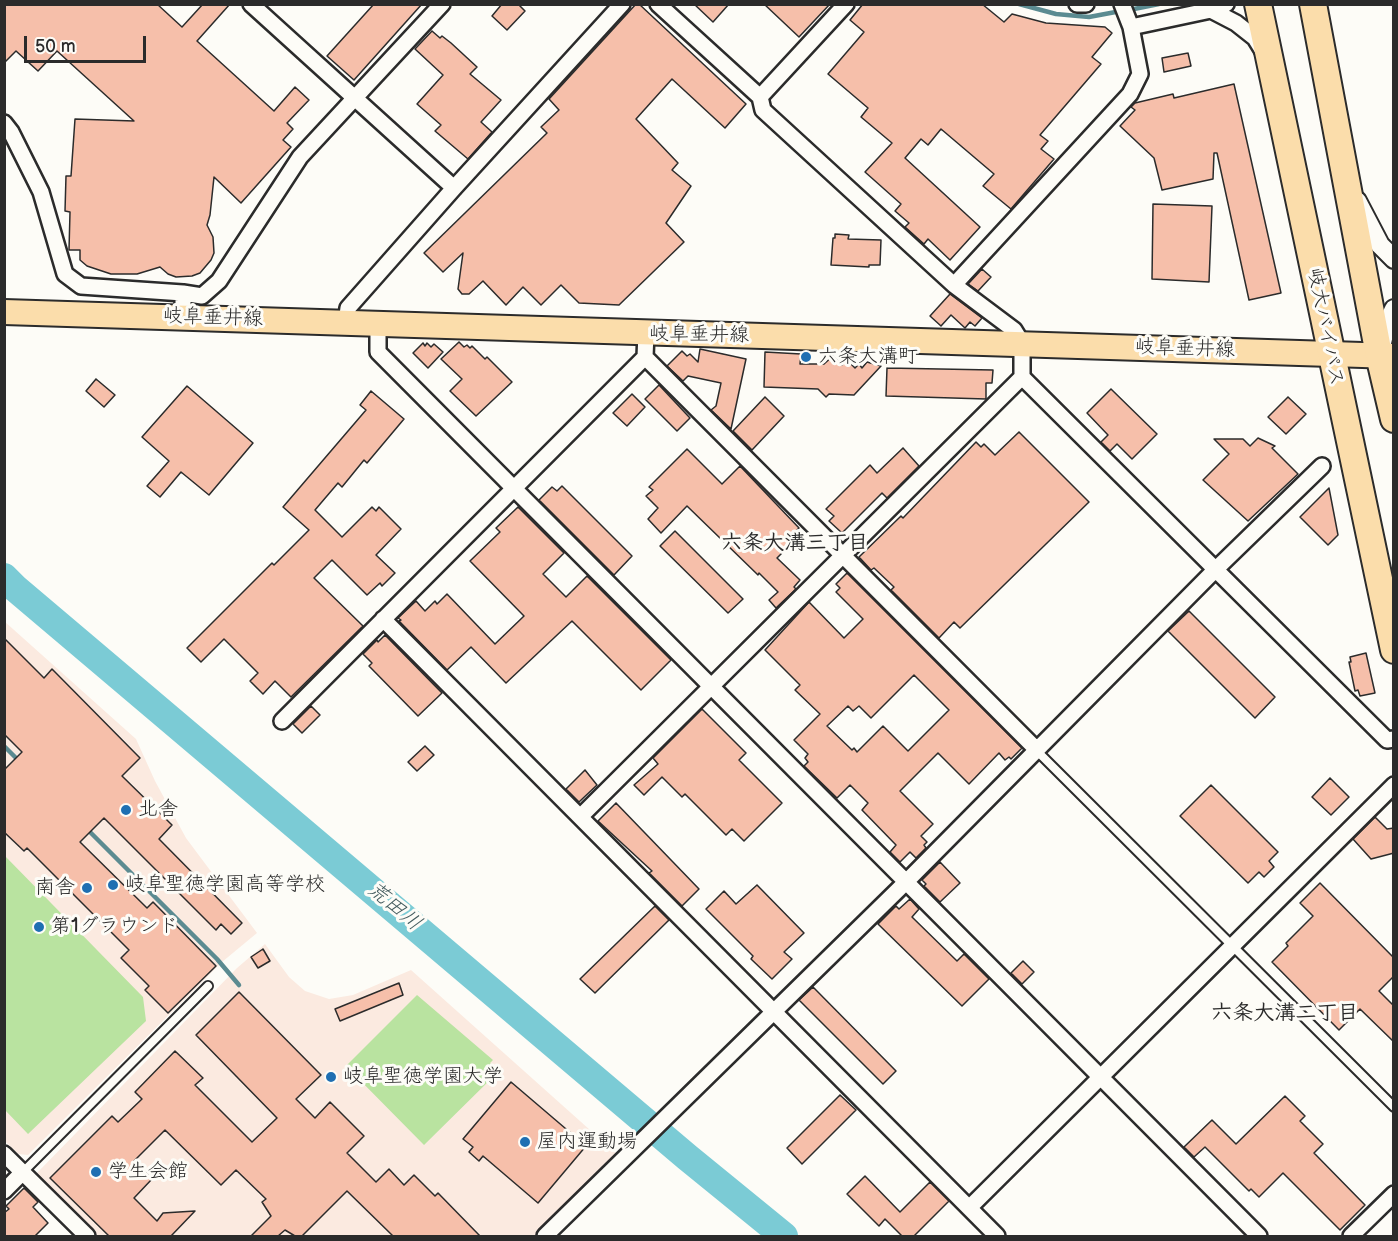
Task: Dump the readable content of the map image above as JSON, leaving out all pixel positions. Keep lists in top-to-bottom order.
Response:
{
  "streets": {
    "highway": ["岐大バイパス"],
    "main road": ["岐阜垂井線"]
  },
  "crossings": [
    ["岐阜垂井線", "岐大バイパス"]
  ],
  "districts": ["六条大溝三丁目", "六条大溝二丁目"],
  "water": ["荒田川"],
  "places": [
    "六条大溝町",
    "北舎",
    "岐阜聖徳学園高等学校",
    "南舎",
    "第1グラウンド",
    "岐阜聖徳学園大学",
    "屋内運動場",
    "学生会館"
  ],
  "scale_bar": "50 m"
}
